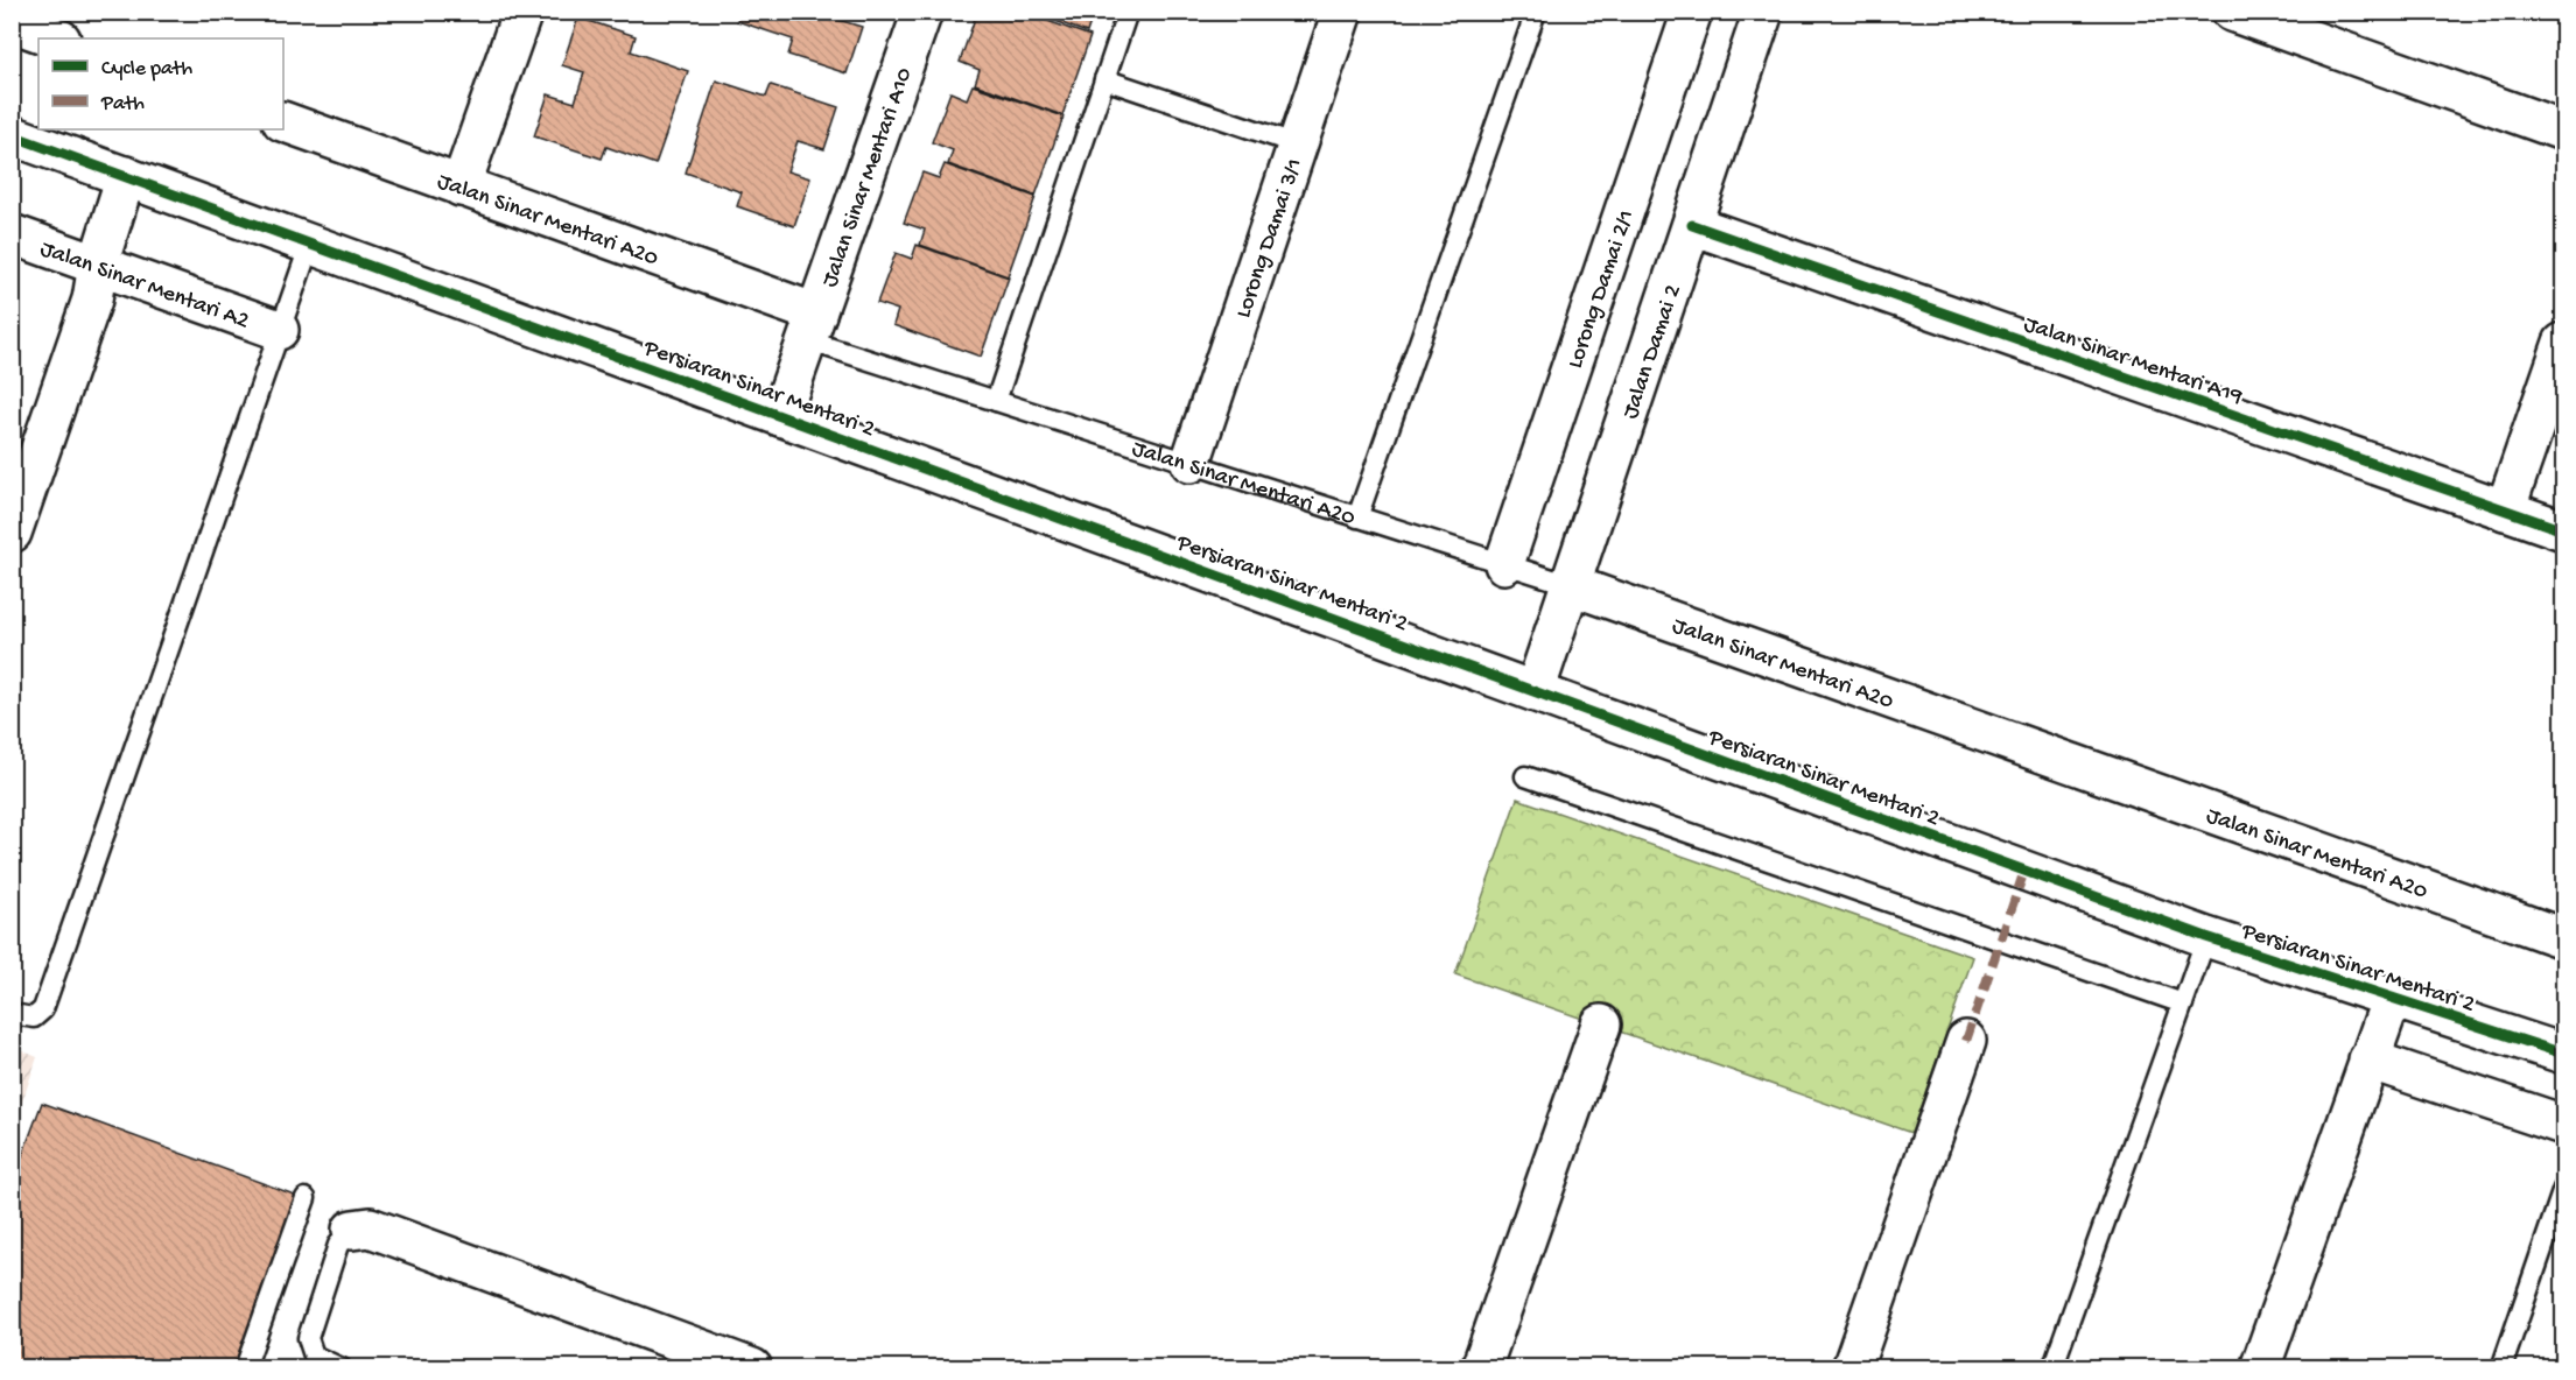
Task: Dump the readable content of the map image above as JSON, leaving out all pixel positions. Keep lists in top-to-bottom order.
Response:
{
  "streets": {
    "street": [
      "Jalan Sinar Mentari A10",
      "Jalan Sinar Mentari A20",
      "Lorong Damai 3/1",
      "Jalan Sinar Mentari A2",
      "Lorong Damai 2/1",
      "Jalan Damai 2",
      "Jalan Sinar Mentari A19",
      "Persiaran Sinar Mentari 2"
    ]
  },
  "crossings": [
    ["Jalan Sinar Mentari A10", "Jalan Sinar Mentari A20"],
    ["Jalan Sinar Mentari A10", "Persiaran Sinar Mentari 2"],
    ["Jalan Sinar Mentari A20", "Lorong Damai 3/1"],
    ["Jalan Sinar Mentari A20", "Lorong Damai 2/1"],
    ["Jalan Sinar Mentari A20", "Jalan Damai 2"],
    ["Jalan Damai 2", "Jalan Sinar Mentari A19"],
    ["Jalan Damai 2", "Persiaran Sinar Mentari 2"]
  ],
  "legend": ["Cycle path", "Path"]
}
